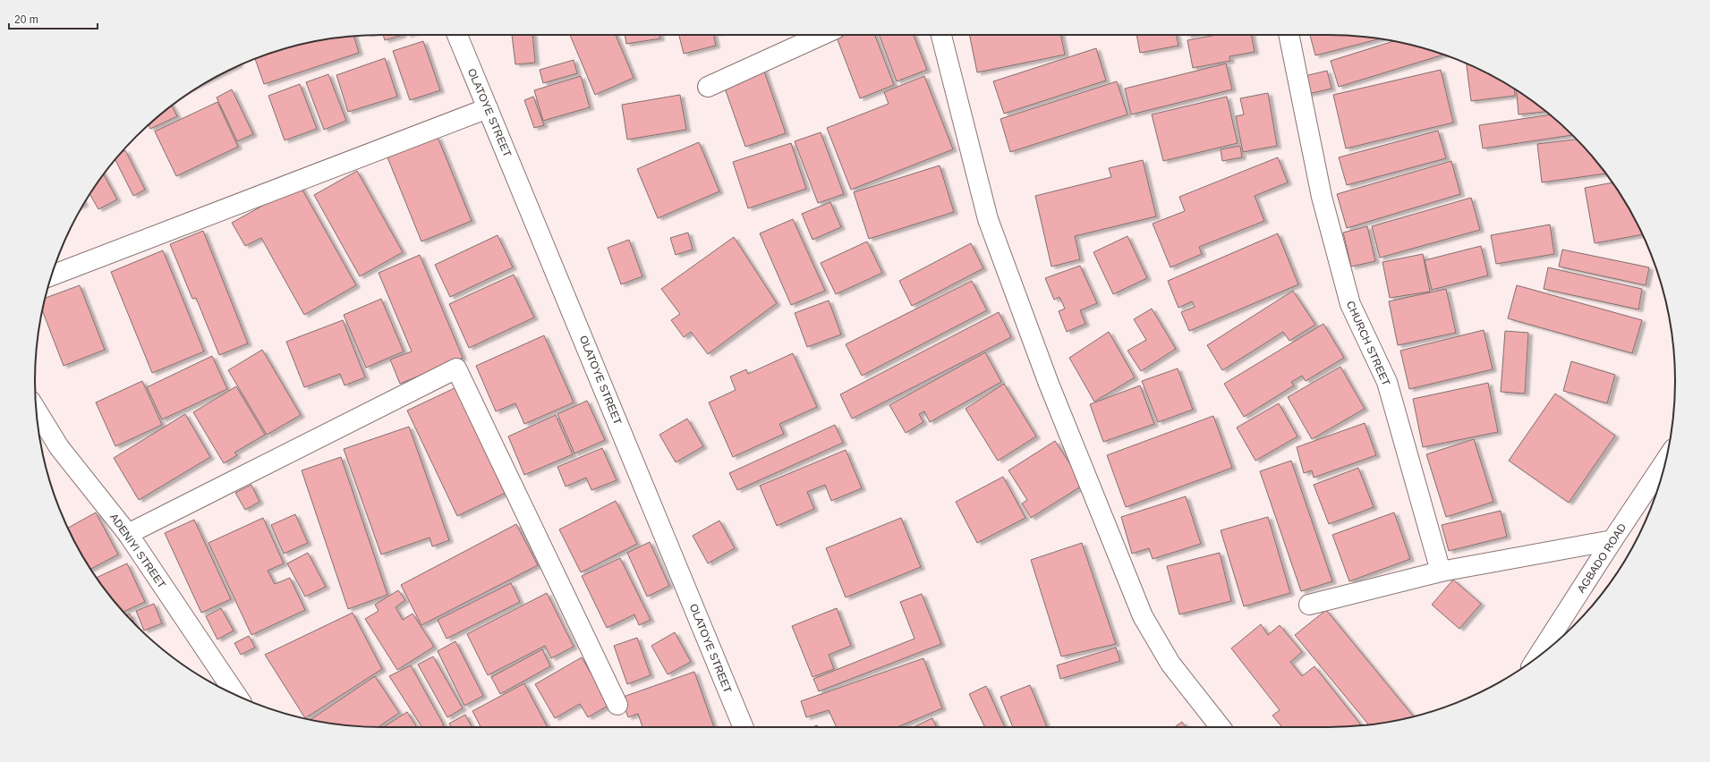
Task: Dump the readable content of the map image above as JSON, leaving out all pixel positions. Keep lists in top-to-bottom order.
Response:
{
  "streets": {
    "street": [
      "OLATOYE STREET",
      "CHURCH STREET",
      "ADENIYI STREET",
      "AGBADO ROAD"
    ]
  },
  "scale_bar": "20 m"
}
